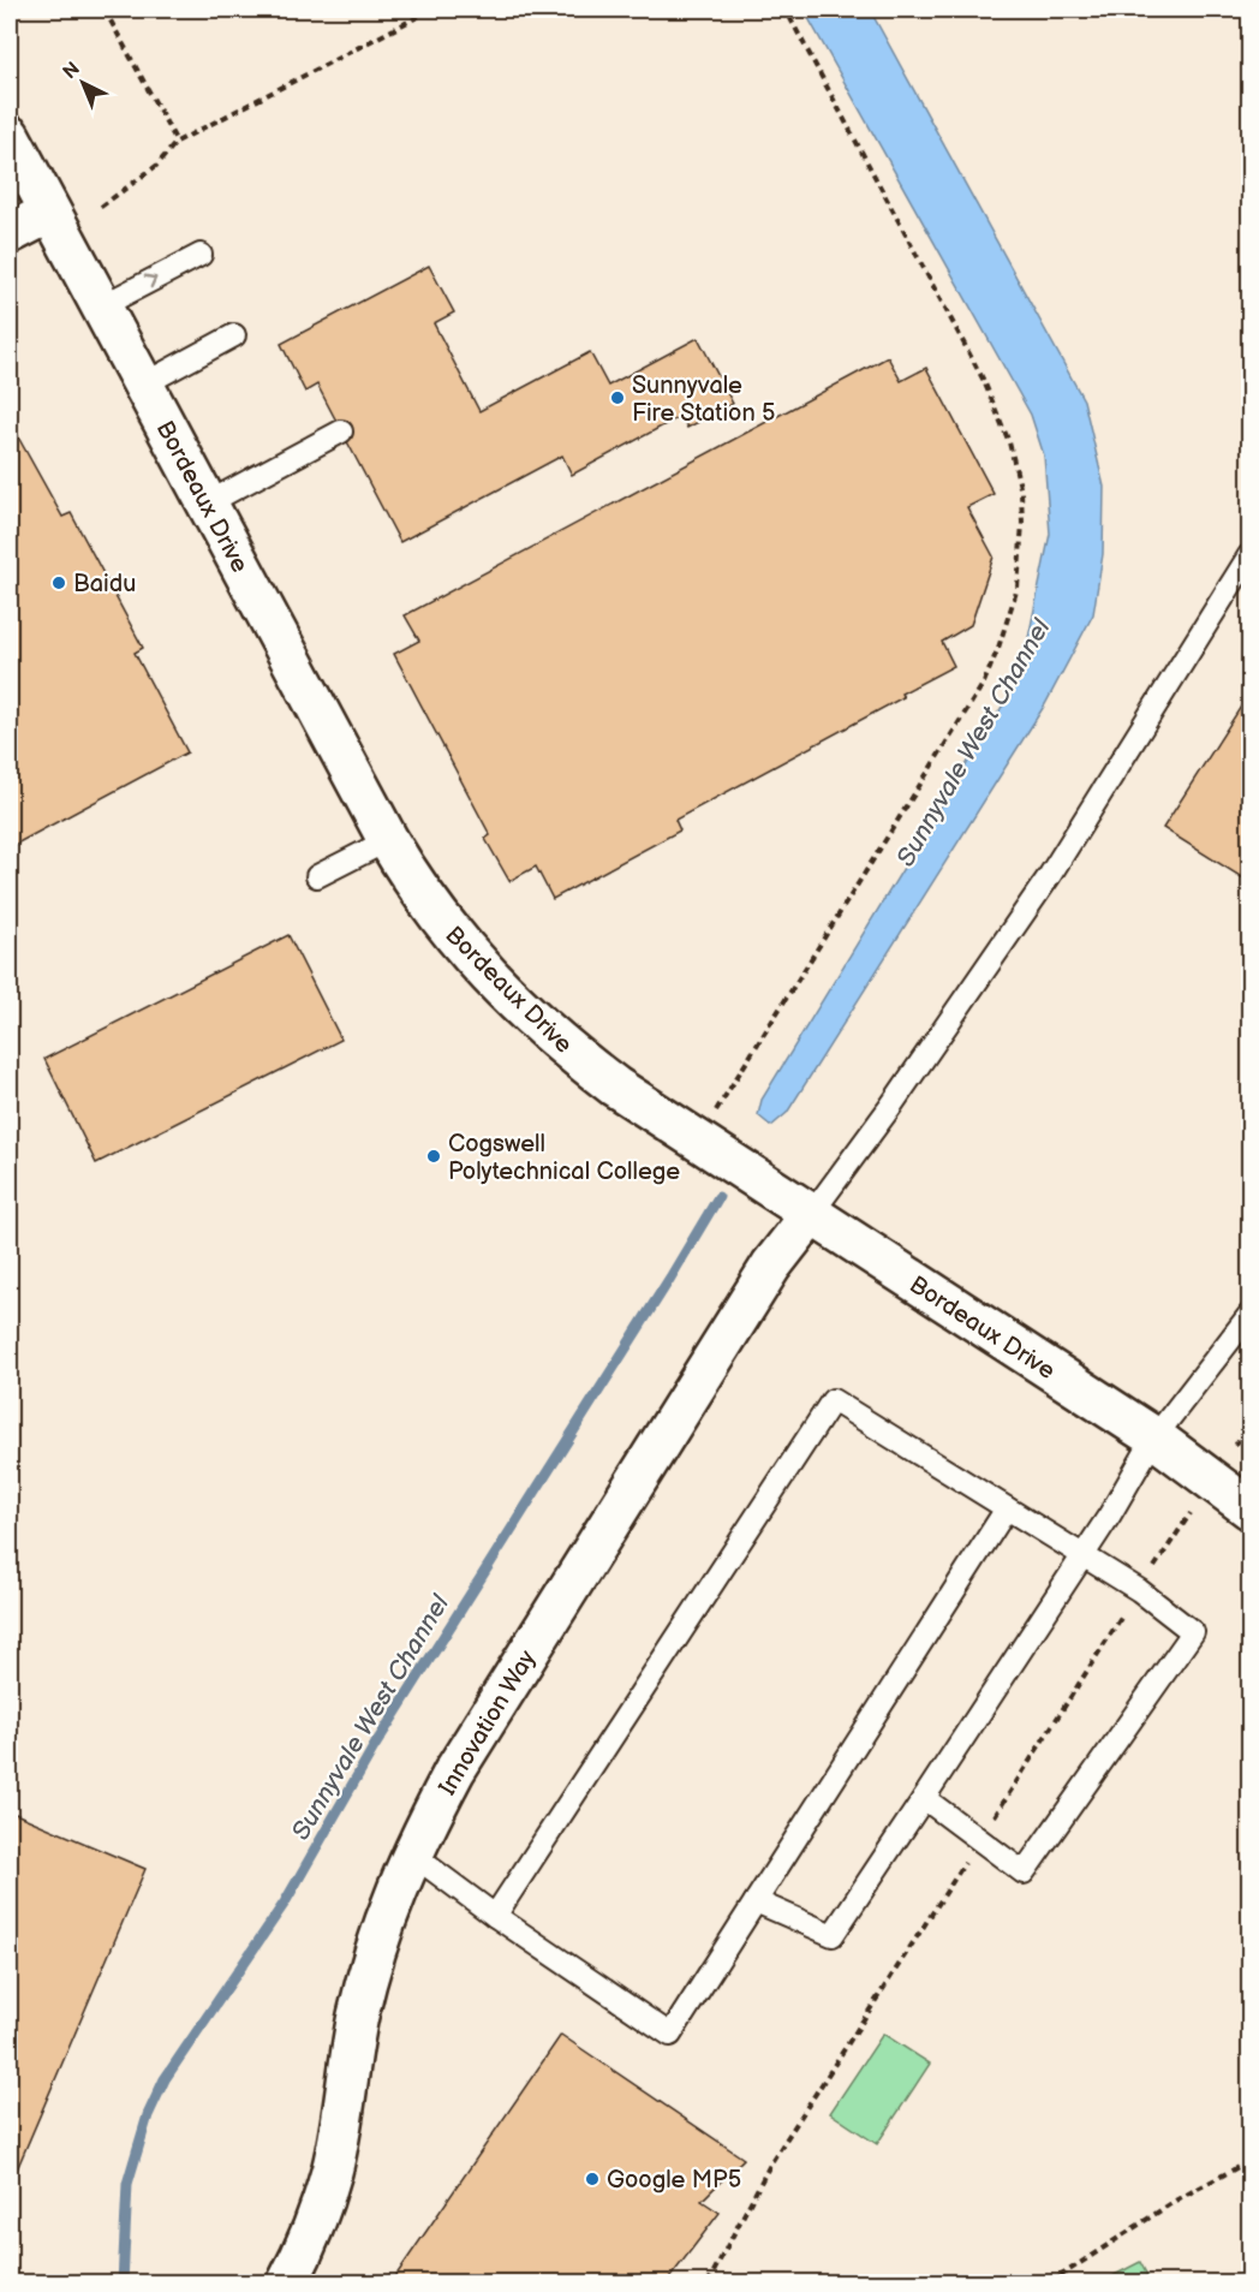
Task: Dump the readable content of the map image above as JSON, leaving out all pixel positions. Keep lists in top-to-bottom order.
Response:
{
  "streets": {
    "street": ["Bordeaux Drive", "Innovation Way"]
  },
  "crossings": [
    ["Bordeaux Drive", "Innovation Way"]
  ],
  "water": ["Sunnyvale West Channel"],
  "places": [
    "Sunnyvale Fire Station 5",
    "Baidu",
    "Cogswell Polytechnical College",
    "Google MP5"
  ],
  "north": "top left"
}
